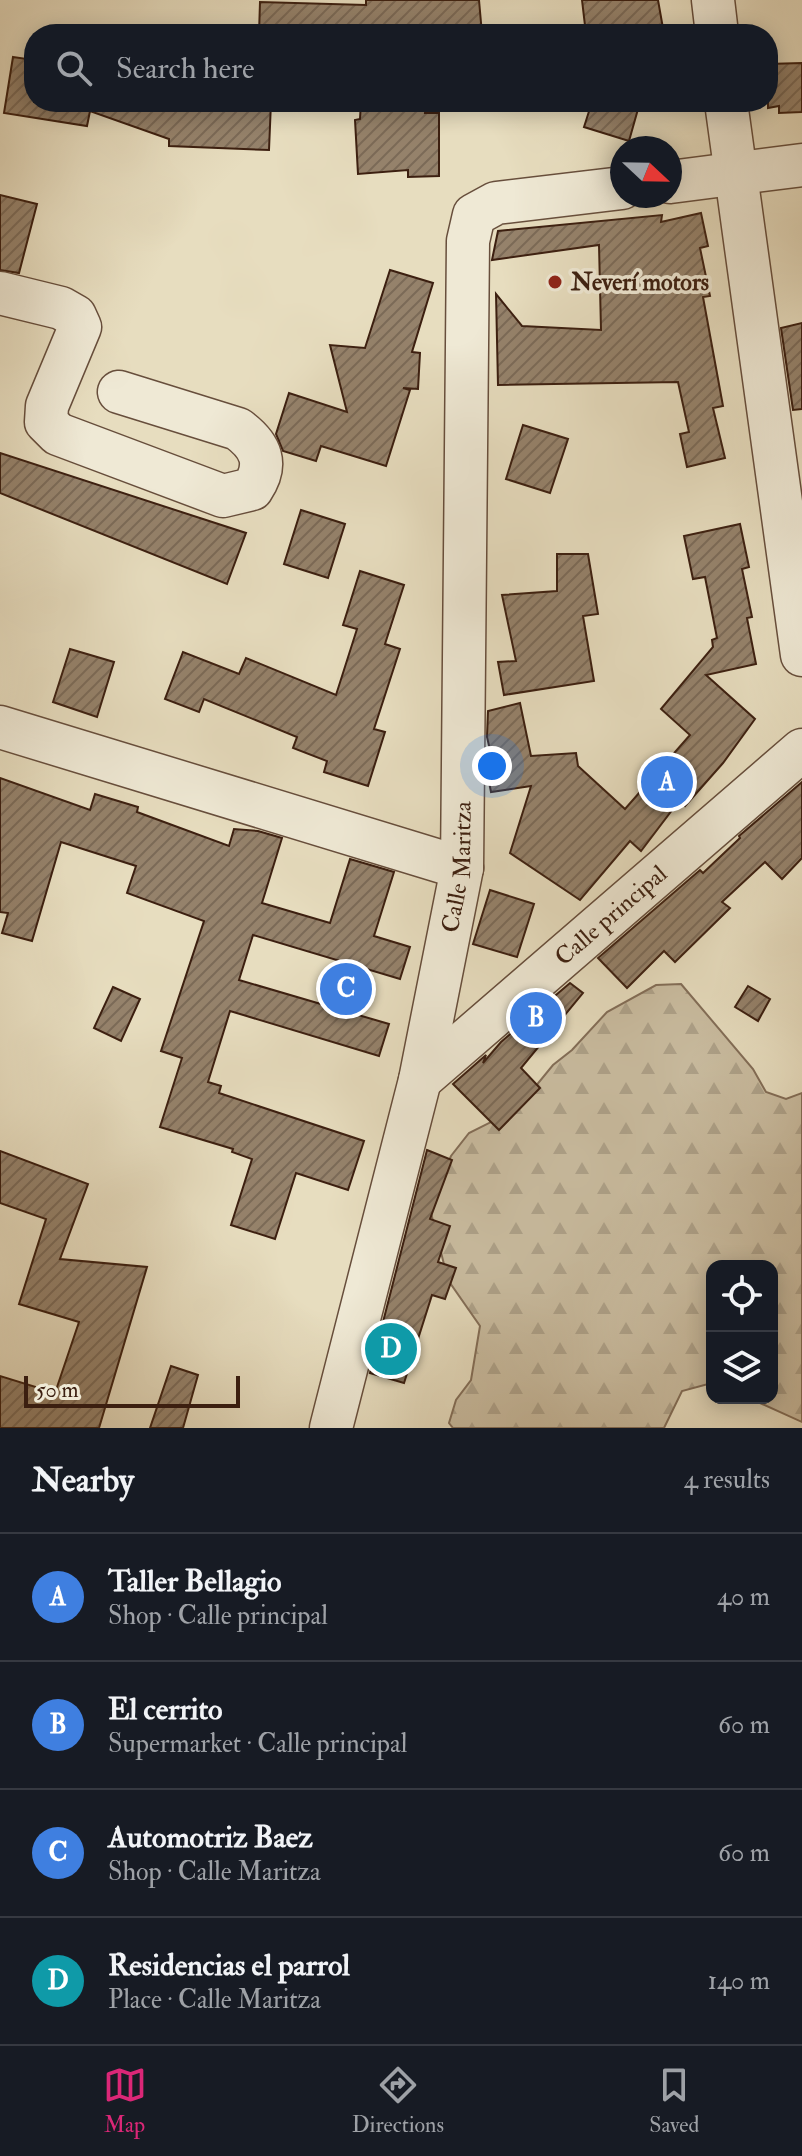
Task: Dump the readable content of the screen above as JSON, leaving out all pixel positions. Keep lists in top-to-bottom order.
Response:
{
  "streets": {
    "street": ["Calle Maritza", "Calle principal"]
  },
  "crossings": [
    ["Calle Maritza", "Calle principal"]
  ],
  "places": ["Neverí motors"],
  "scale_bar": "50 m",
  "north": "right",
  "page": {
    "search": "Search here",
    "pins": [
      "A",
      "C",
      "B",
      "D"
    ],
    "scale": "50 m",
    "heading": ["Nearby", "4 results"],
    "list": [
      {
        "mark": "A",
        "name": "Taller Bellagio",
        "note": "Shop · Calle principal",
        "value": "40 m"
      },
      {
        "mark": "B",
        "name": "El cerrito",
        "note": "Supermarket · Calle principal",
        "value": "60 m"
      },
      {
        "mark": "C",
        "name": "Automotriz Baez",
        "note": "Shop · Calle Maritza",
        "value": "60 m"
      },
      {
        "mark": "D",
        "name": "Residencias el parrol",
        "note": "Place · Calle Maritza",
        "value": "140 m"
      }
    ],
    "nav": ["Map", "Directions", "Saved"]
  }
}
